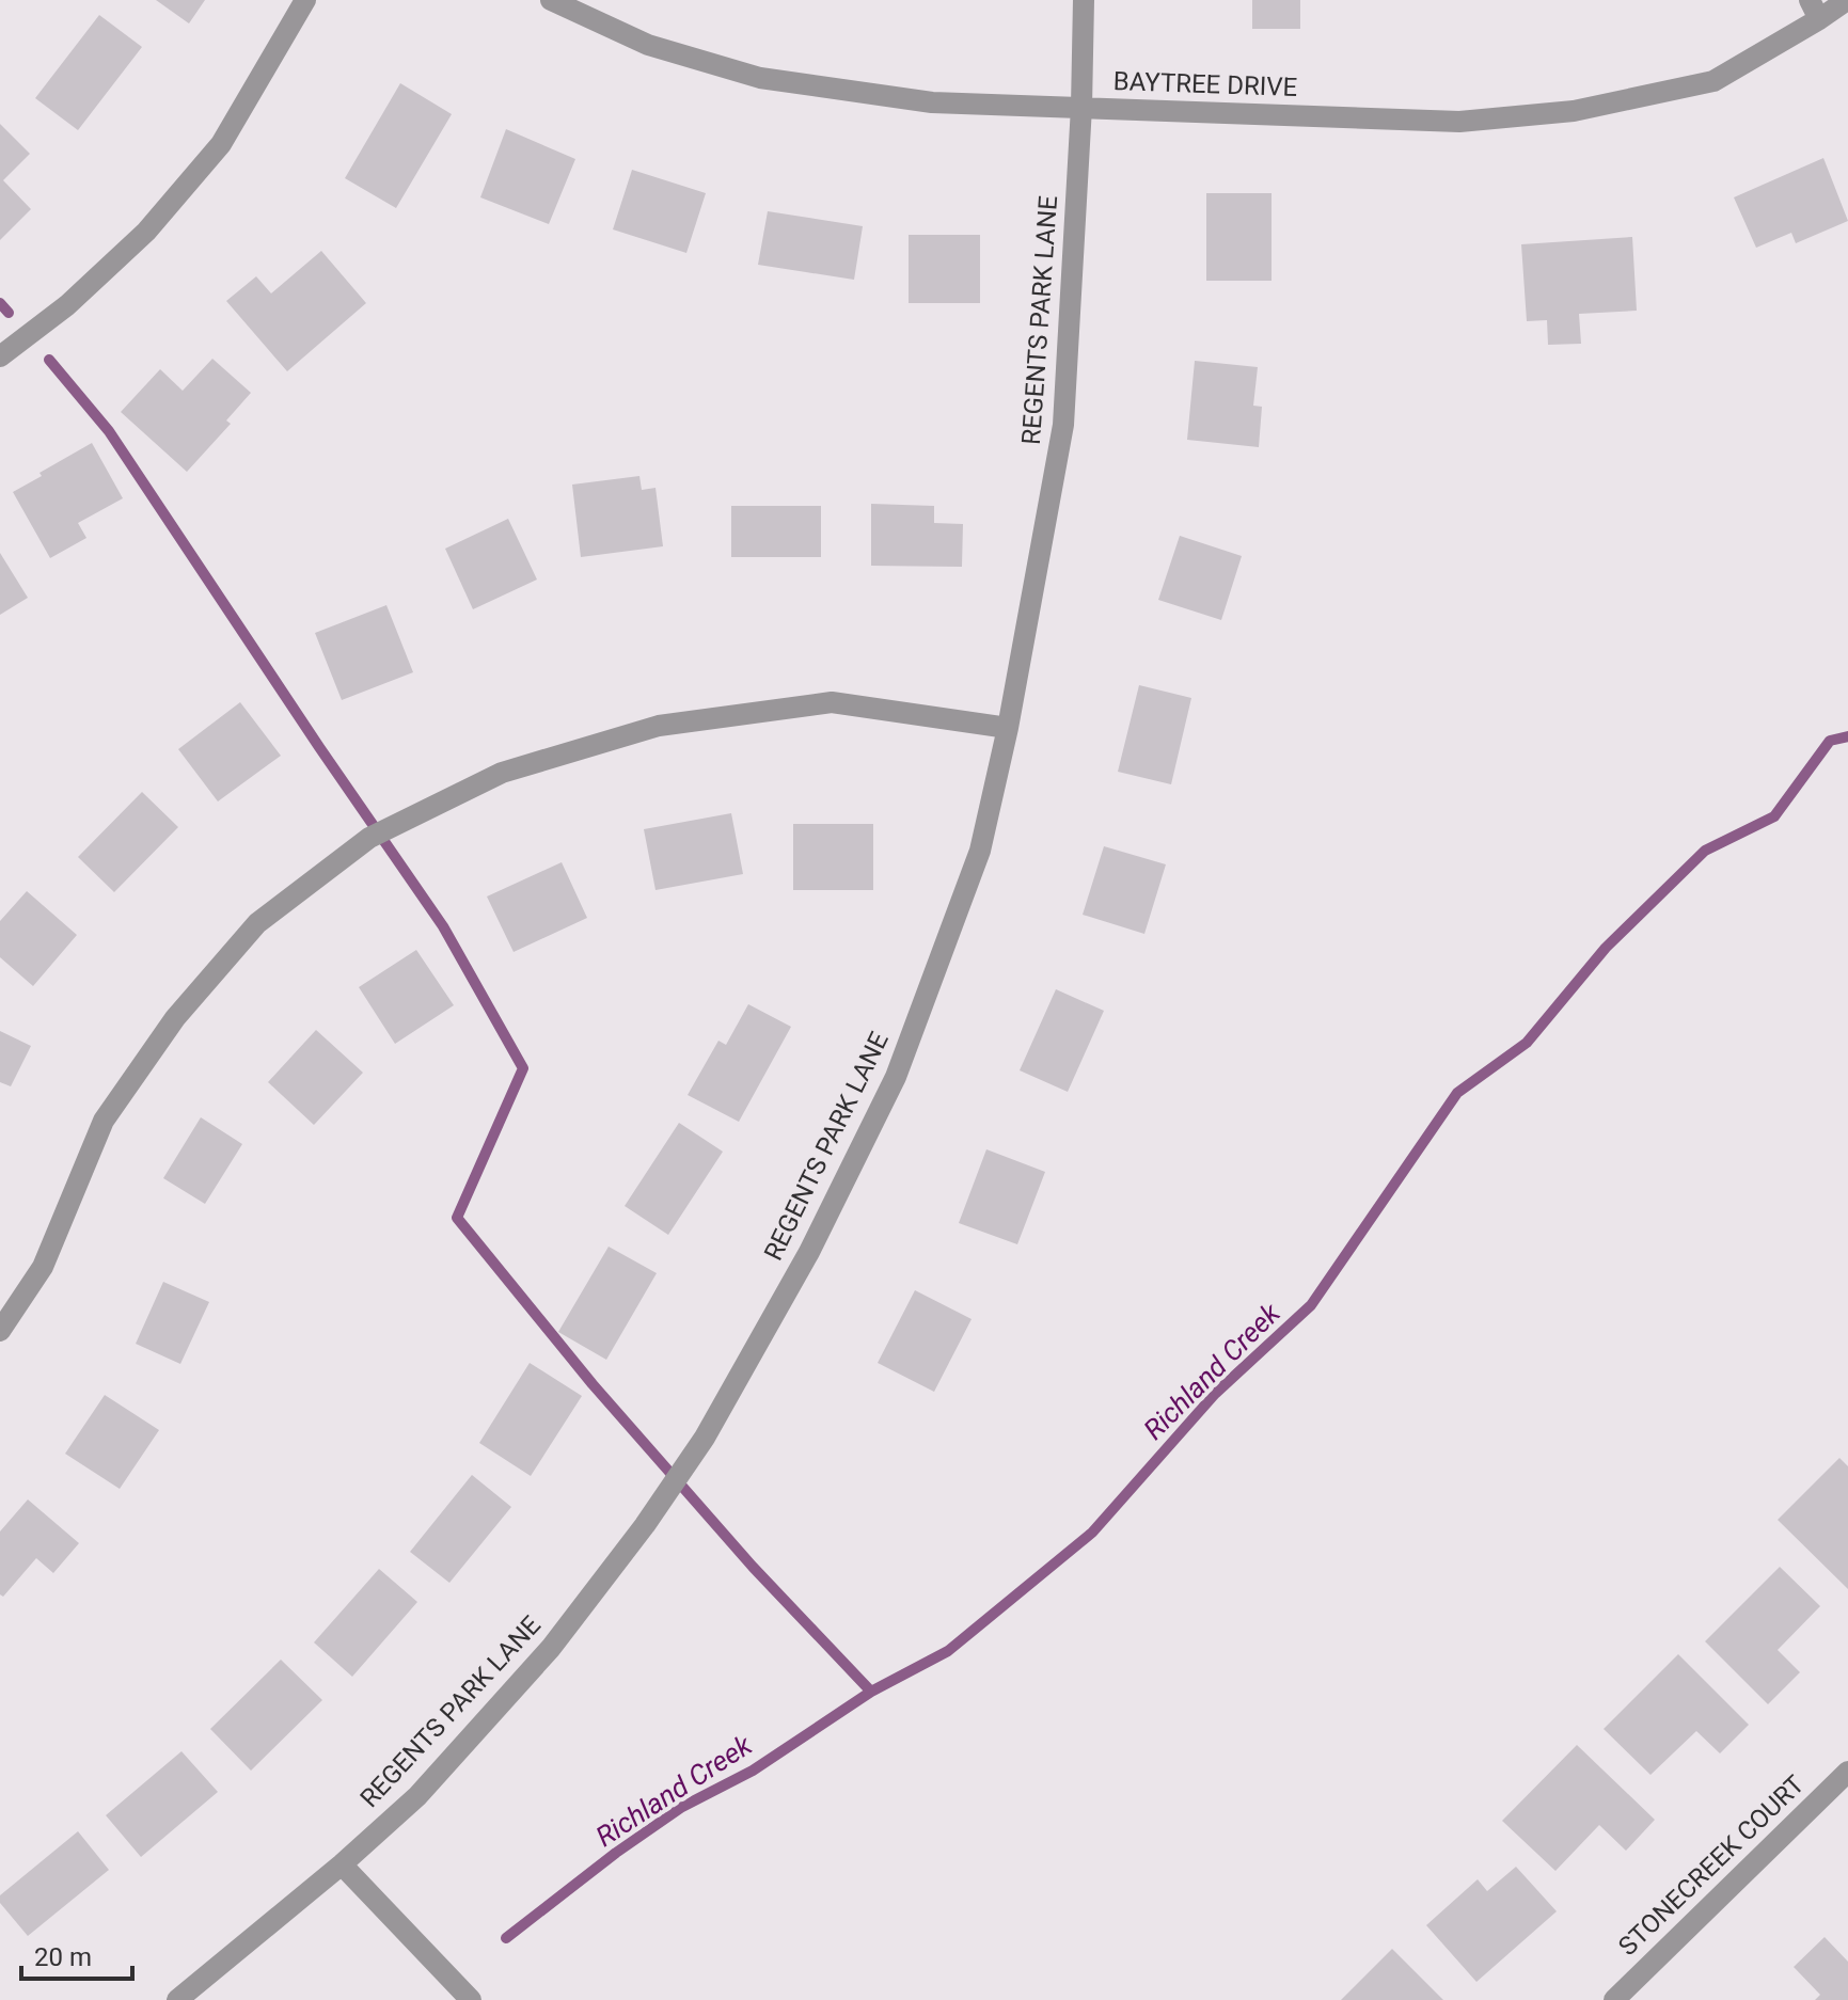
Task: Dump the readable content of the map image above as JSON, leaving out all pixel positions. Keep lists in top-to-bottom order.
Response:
{
  "streets": {
    "street": ["BAYTREE DRIVE", "REGENTS PARK LANE", "STONECREEK COURT"]
  },
  "crossings": [
    ["BAYTREE DRIVE", "REGENTS PARK LANE"]
  ],
  "water": ["Richland Creek"],
  "scale_bar": "20 m"
}
